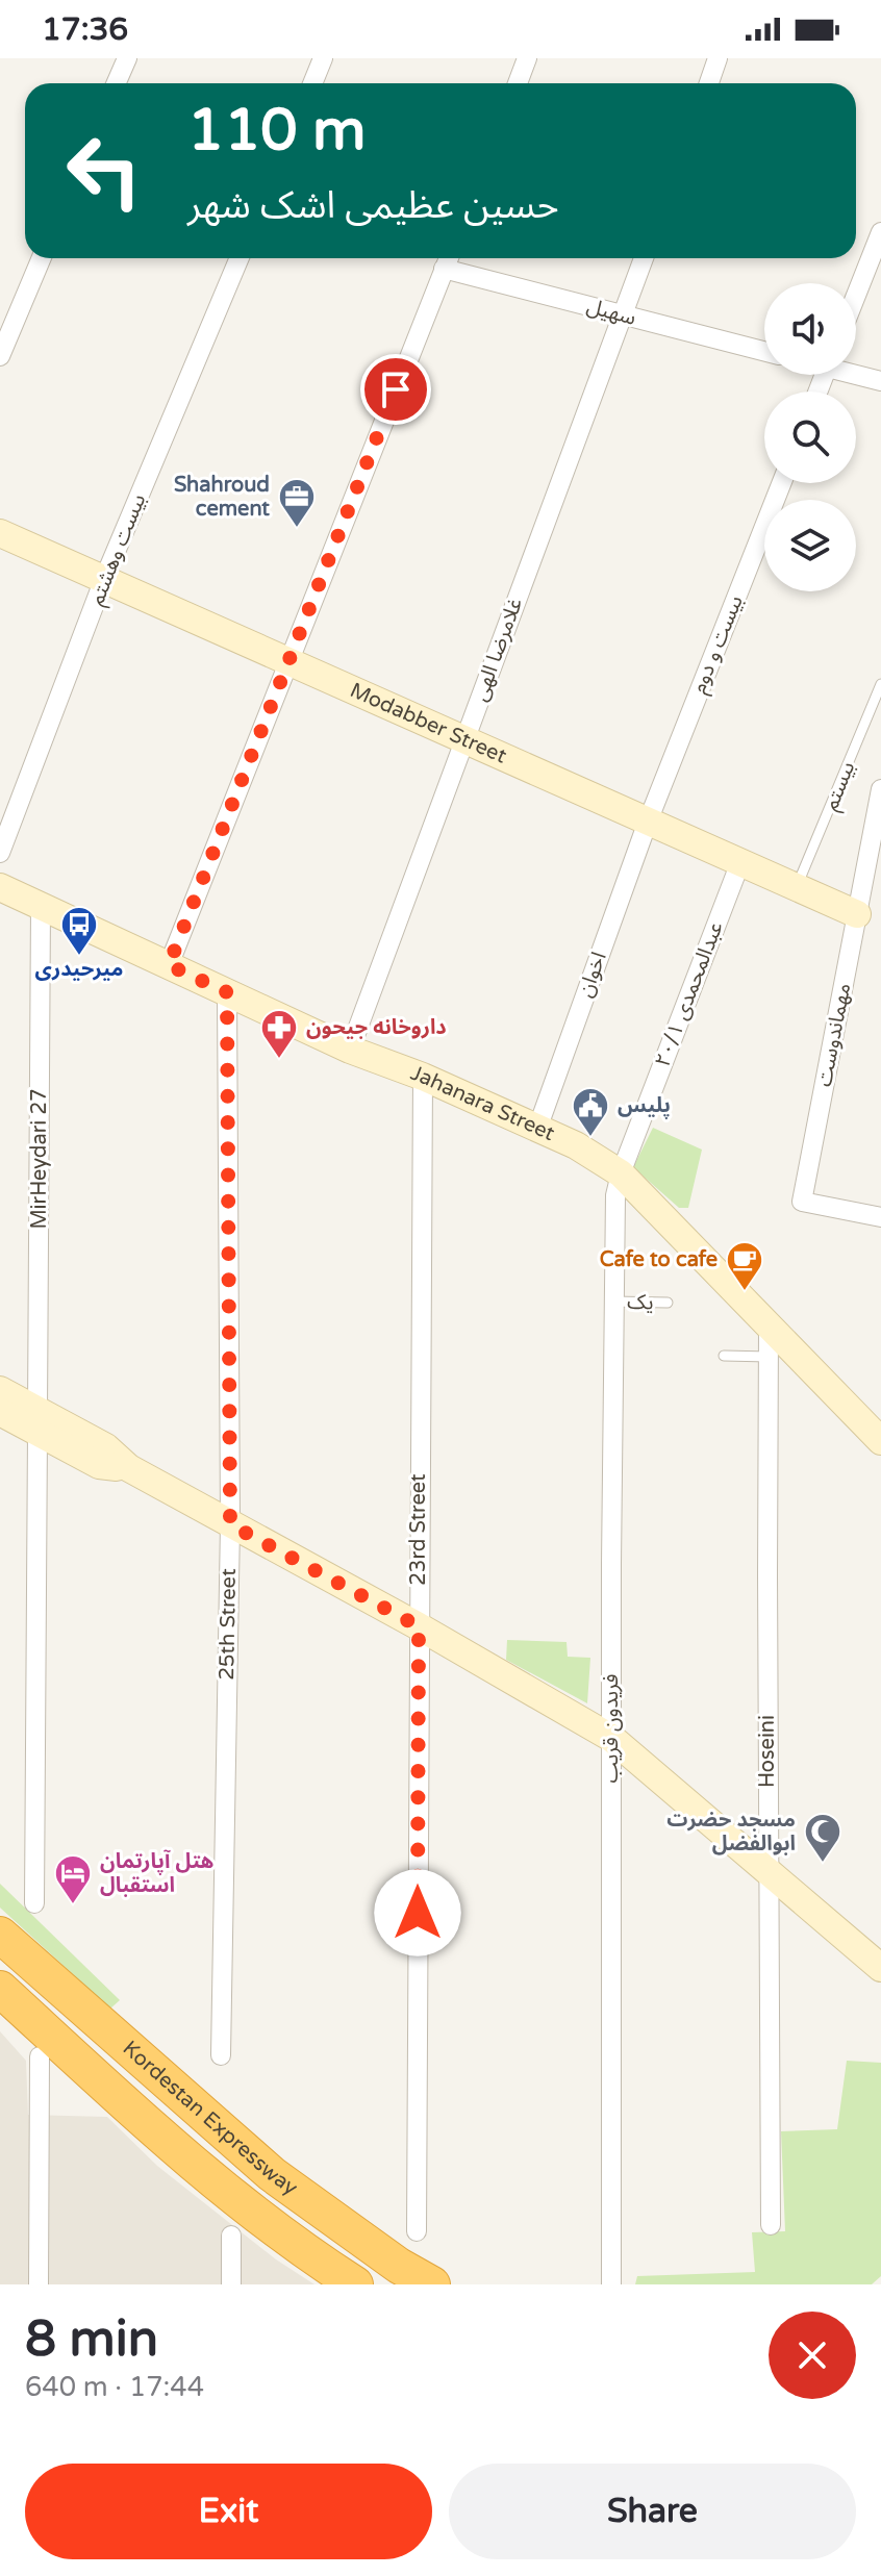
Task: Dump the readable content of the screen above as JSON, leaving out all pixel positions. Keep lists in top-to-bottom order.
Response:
{
  "streets": {
    "highway": ["Kordestan Expressway"],
    "street": [
      "سهیل",
      "بیست وهشتم",
      "بیست و دوم",
      "غلامرضا الهی",
      "Modabber Street",
      "اخوان",
      "عبدالمحمدی ۲۰/۱",
      "مهماندوست",
      "Jahanara Street",
      "MirHeydari 27",
      "23rd Street",
      "25th Street",
      "فریدون قریب",
      "Hoseini"
    ],
    "lane": ["بیستم", "یک"]
  },
  "crossings": [
    ["سهیل", "غلامرضا الهی"],
    ["بیست وهشتم", "Modabber Street"],
    ["بیست و دوم", "Modabber Street"],
    ["بیست و دوم", "اخوان"],
    ["غلامرضا الهی", "Modabber Street"],
    ["غلامرضا الهی", "Jahanara Street"],
    ["Modabber Street", "بیستم"],
    ["Modabber Street", "اخوان"],
    ["Modabber Street", "عبدالمحمدی ۲۰/۱"],
    ["Modabber Street", "مهماندوست"],
    ["اخوان", "Jahanara Street"],
    ["عبدالمحمدی ۲۰/۱", "Jahanara Street"],
    ["عبدالمحمدی ۲۰/۱", "فریدون قریب"],
    ["Jahanara Street", "MirHeydari 27"],
    ["Jahanara Street", "23rd Street"],
    ["Jahanara Street", "25th Street"],
    ["Jahanara Street", "فریدون قریب"],
    ["Jahanara Street", "Hoseini"],
    ["یک", "فریدون قریب"]
  ],
  "places": {
    "office": ["Shahroud cement"],
    "bus stop": ["میرحیدری"],
    "pharmacy": ["داروخانه جیحون"],
    "public building": ["پلیس"],
    "cafe": ["Cafe to cafe"],
    "mosque": ["مسجد حضرت ابوالفضل"],
    "hotel": ["هتل آپارتمان استقبال"]
  },
  "page": {
    "status": "17:36",
    "turn": ["110 m", "حسین عظیمی اشک شهر"],
    "heading": ["8 min", "640 m · 17:44"],
    "buttons": ["Exit", "Share"]
  }
}
